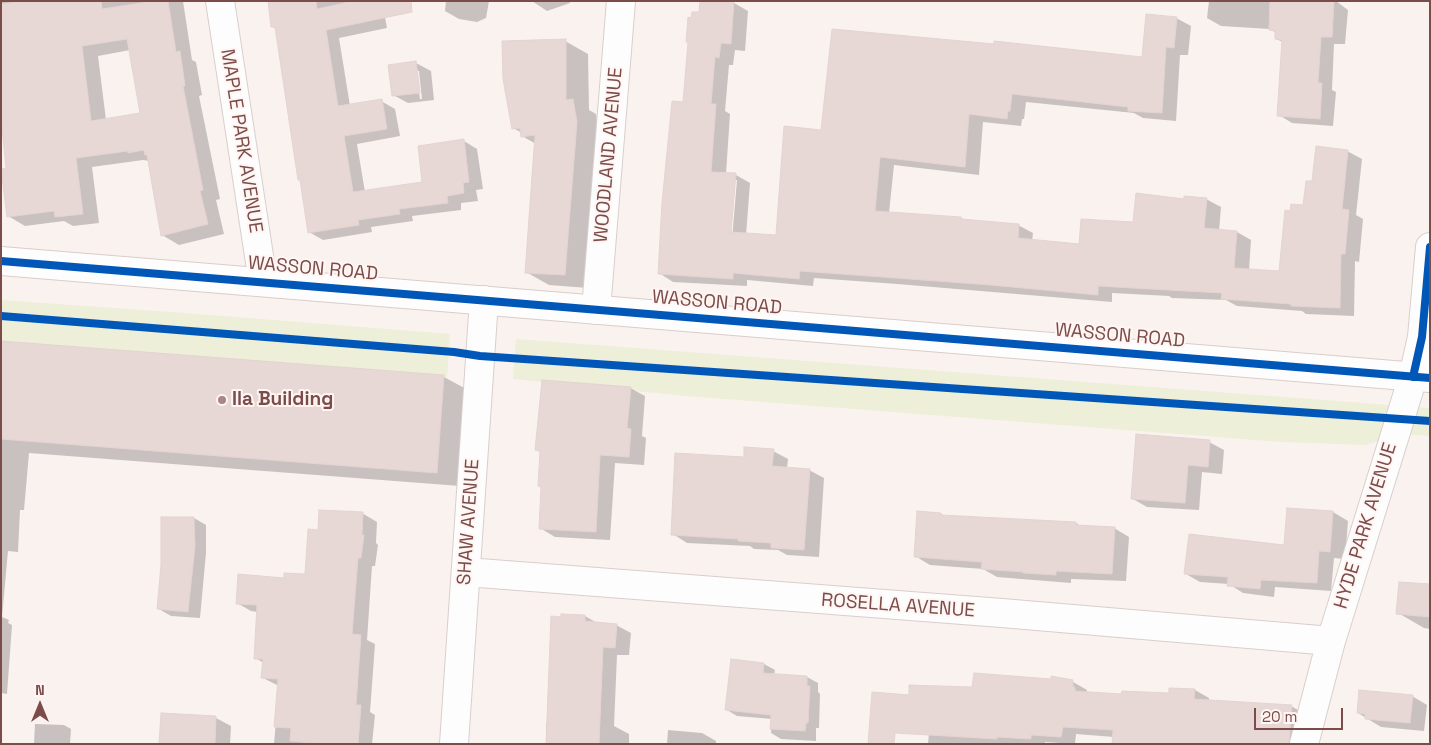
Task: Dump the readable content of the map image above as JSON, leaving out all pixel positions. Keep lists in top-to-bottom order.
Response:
{
  "streets": {
    "street": [
      "MAPLE PARK AVENUE",
      "WOODLAND AVENUE",
      "WASSON ROAD",
      "SHAW AVENUE",
      "HYDE PARK AVENUE",
      "ROSELLA AVENUE"
    ]
  },
  "crossings": [
    ["MAPLE PARK AVENUE", "WASSON ROAD"],
    ["WOODLAND AVENUE", "WASSON ROAD"],
    ["WASSON ROAD", "SHAW AVENUE"],
    ["WASSON ROAD", "HYDE PARK AVENUE"],
    ["SHAW AVENUE", "ROSELLA AVENUE"],
    ["HYDE PARK AVENUE", "ROSELLA AVENUE"]
  ],
  "places": ["Ila Building"],
  "scale_bar": "20 m",
  "north": "top"
}
